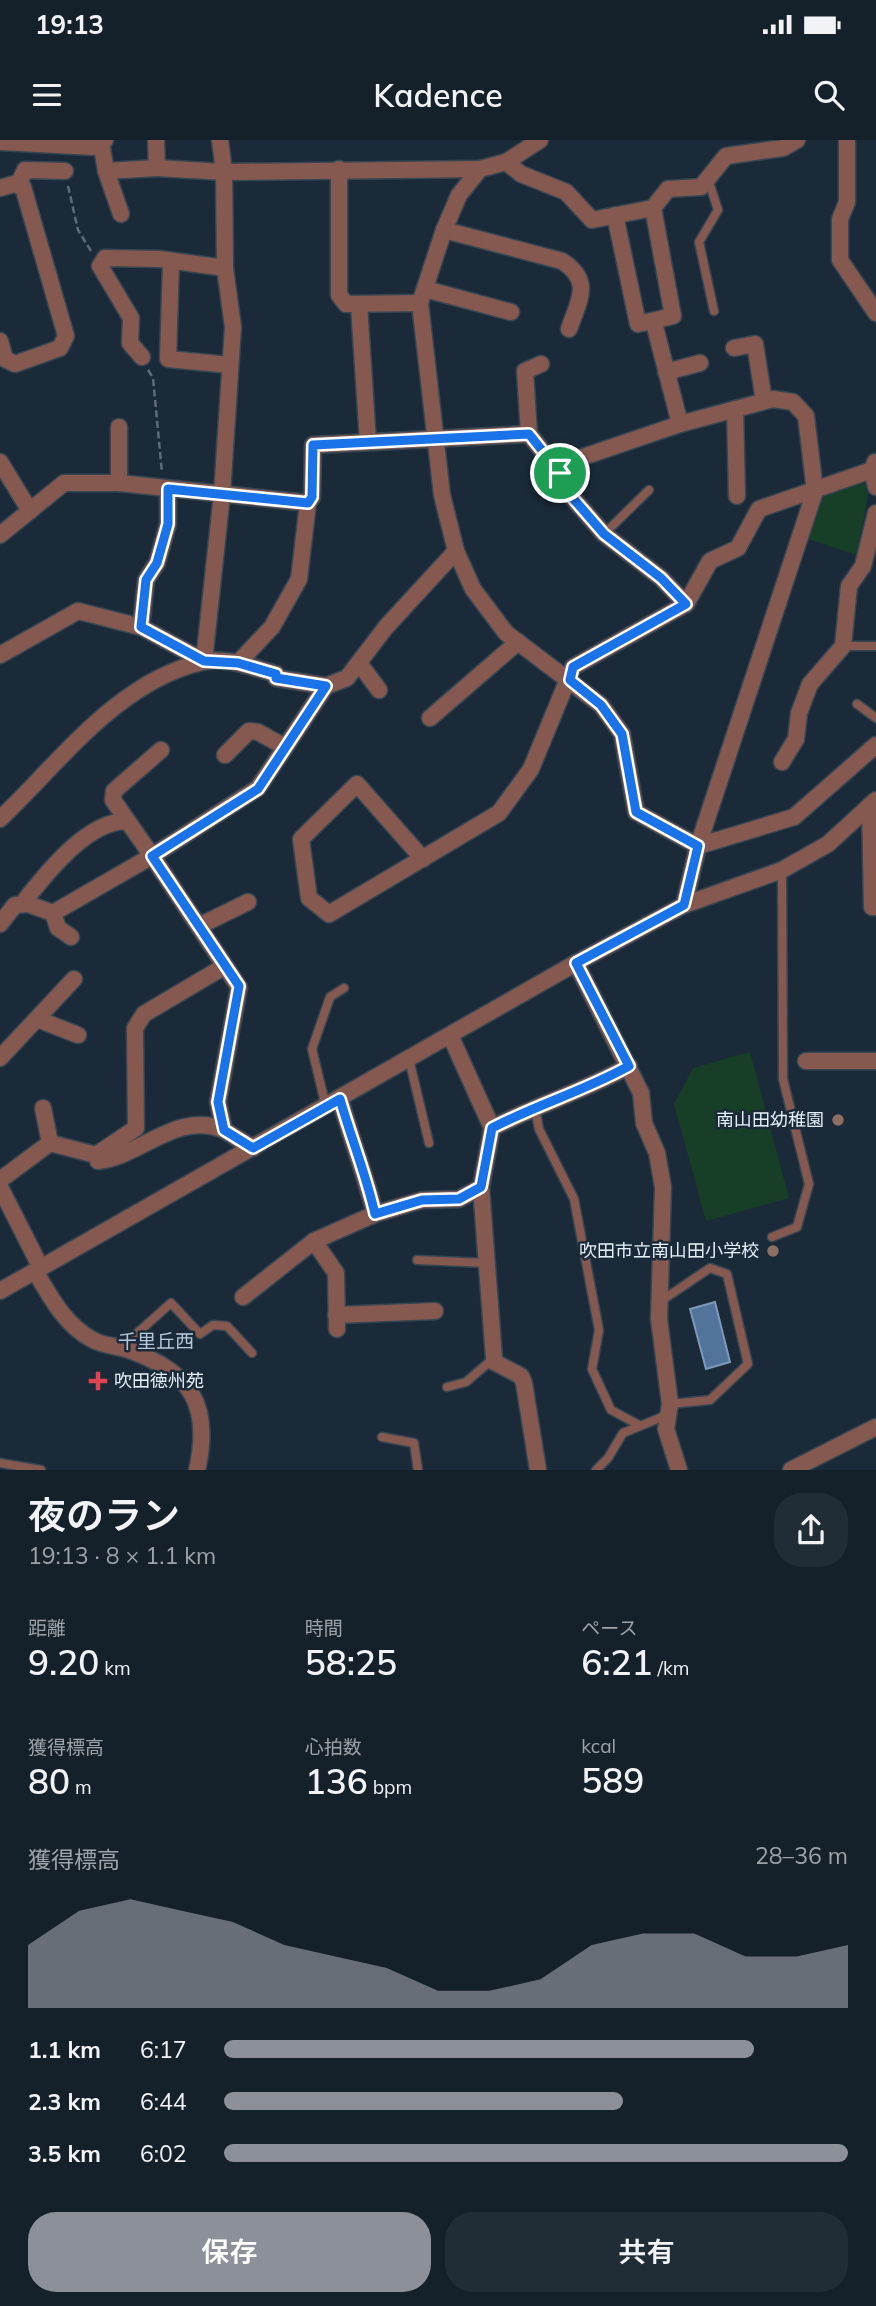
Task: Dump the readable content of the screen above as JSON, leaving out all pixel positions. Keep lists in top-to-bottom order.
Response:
{
  "districts": ["千里丘西"],
  "places": {
    "other": ["南山田幼稚園", "吹田市立南山田小学校"],
    "health": ["吹田徳州苑"]
  },
  "page": {
    "status": "19:13",
    "header": "Kadence",
    "heading": ["夜のラン", "19:13 · 8 × 1.1 km"],
    "stats": [
      ["距離", "9.20 km"],
      ["時間", "58:25"],
      ["ペース", "6:21 /km"],
      ["獲得標高", "80 m"],
      ["心拍数", "136 bpm"],
      ["kcal", "589"]
    ],
    "chart": ["獲得標高", "28–36 m"],
    "list": [
      {
        "name": "1.1 km",
        "note": "6:17"
      },
      {
        "name": "2.3 km",
        "note": "6:44"
      },
      {
        "name": "3.5 km",
        "note": "6:02"
      }
    ],
    "buttons": ["保存", "共有"]
  }
}
